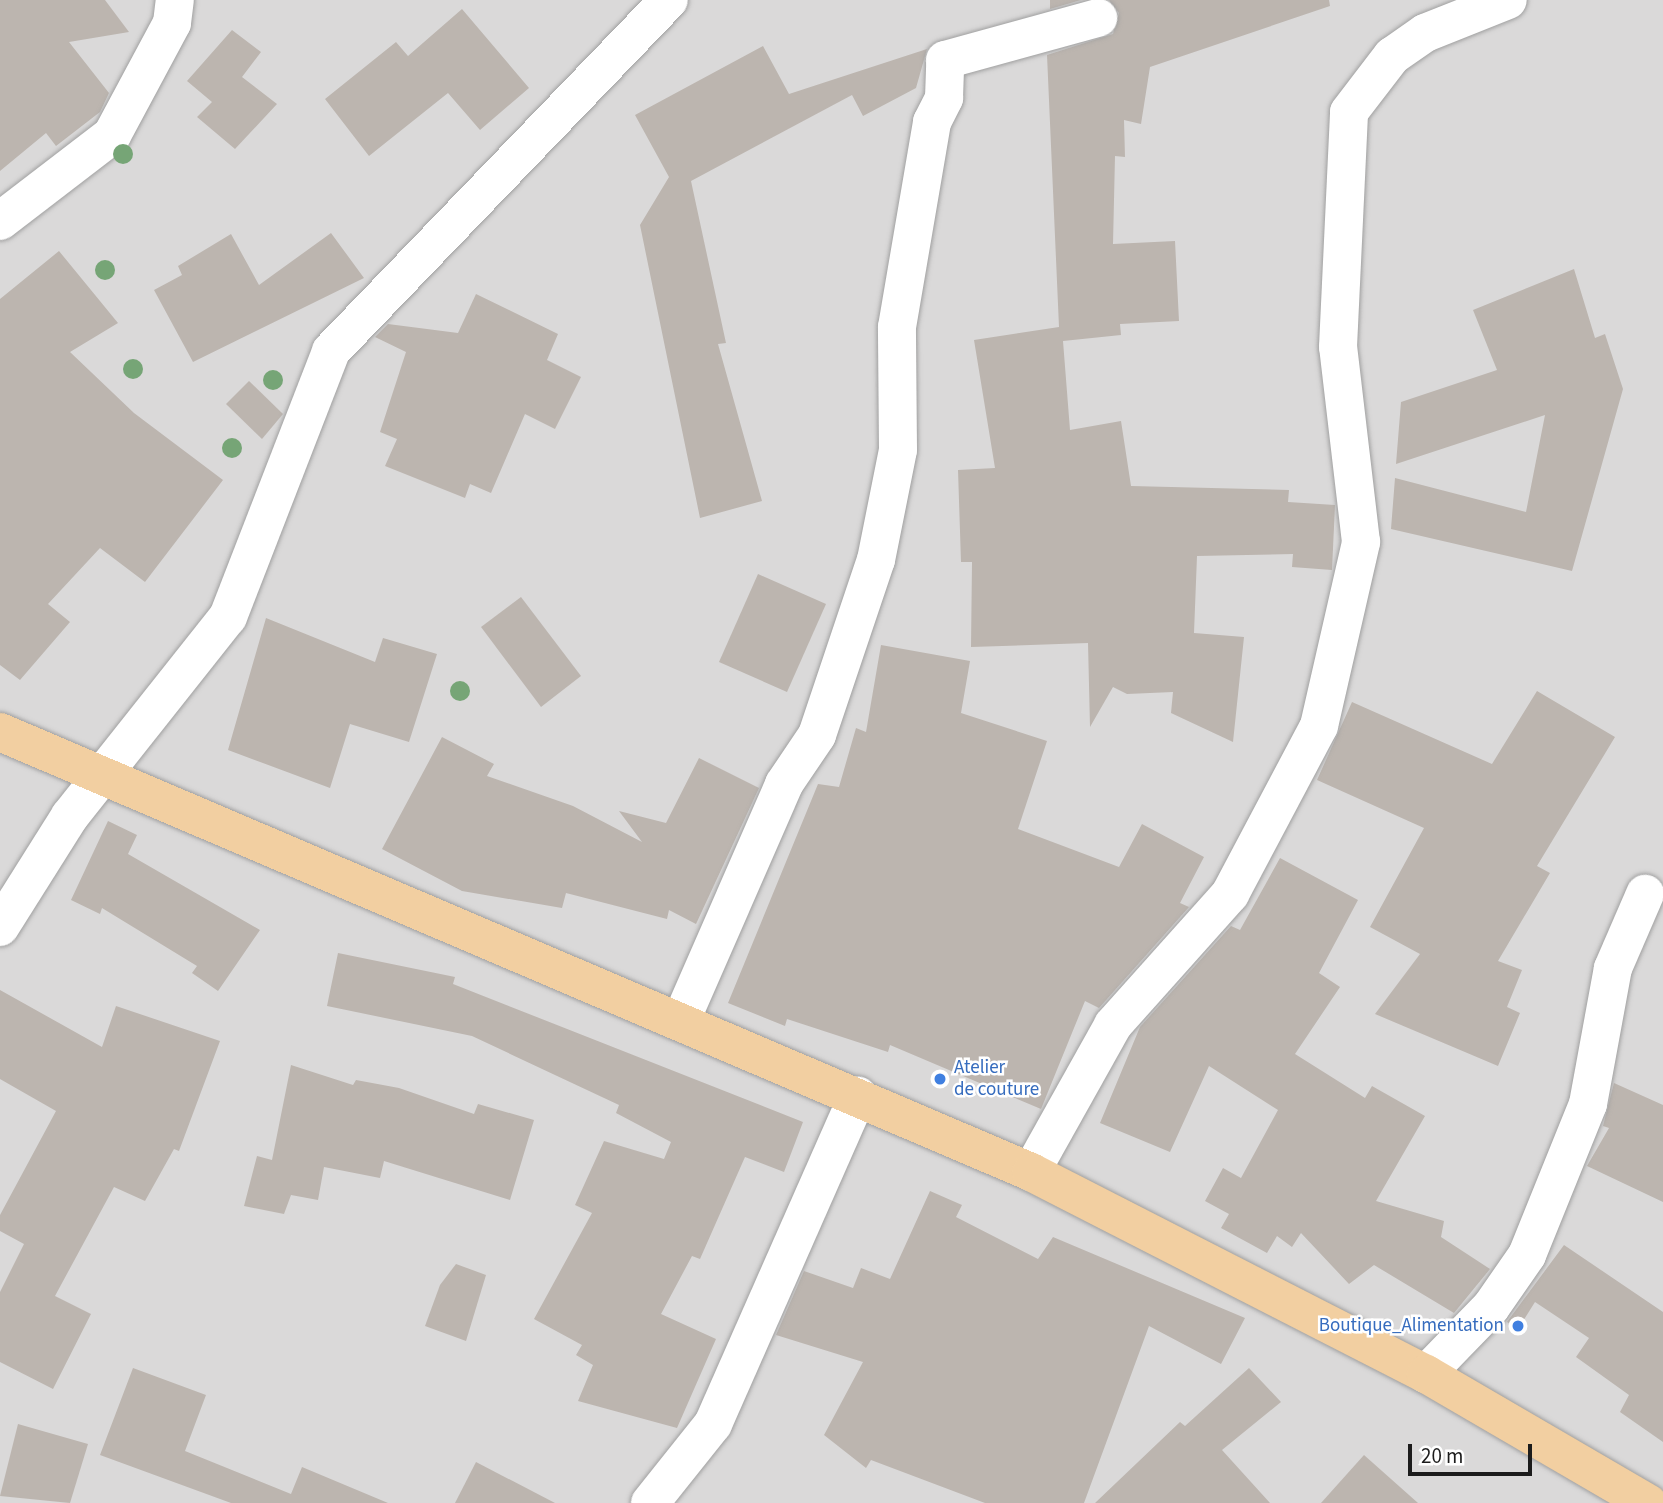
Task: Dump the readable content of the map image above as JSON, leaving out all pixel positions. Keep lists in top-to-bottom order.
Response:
{
  "places": ["Atelier de couture", "Boutique_Alimentation"],
  "scale_bar": "20 m"
}
